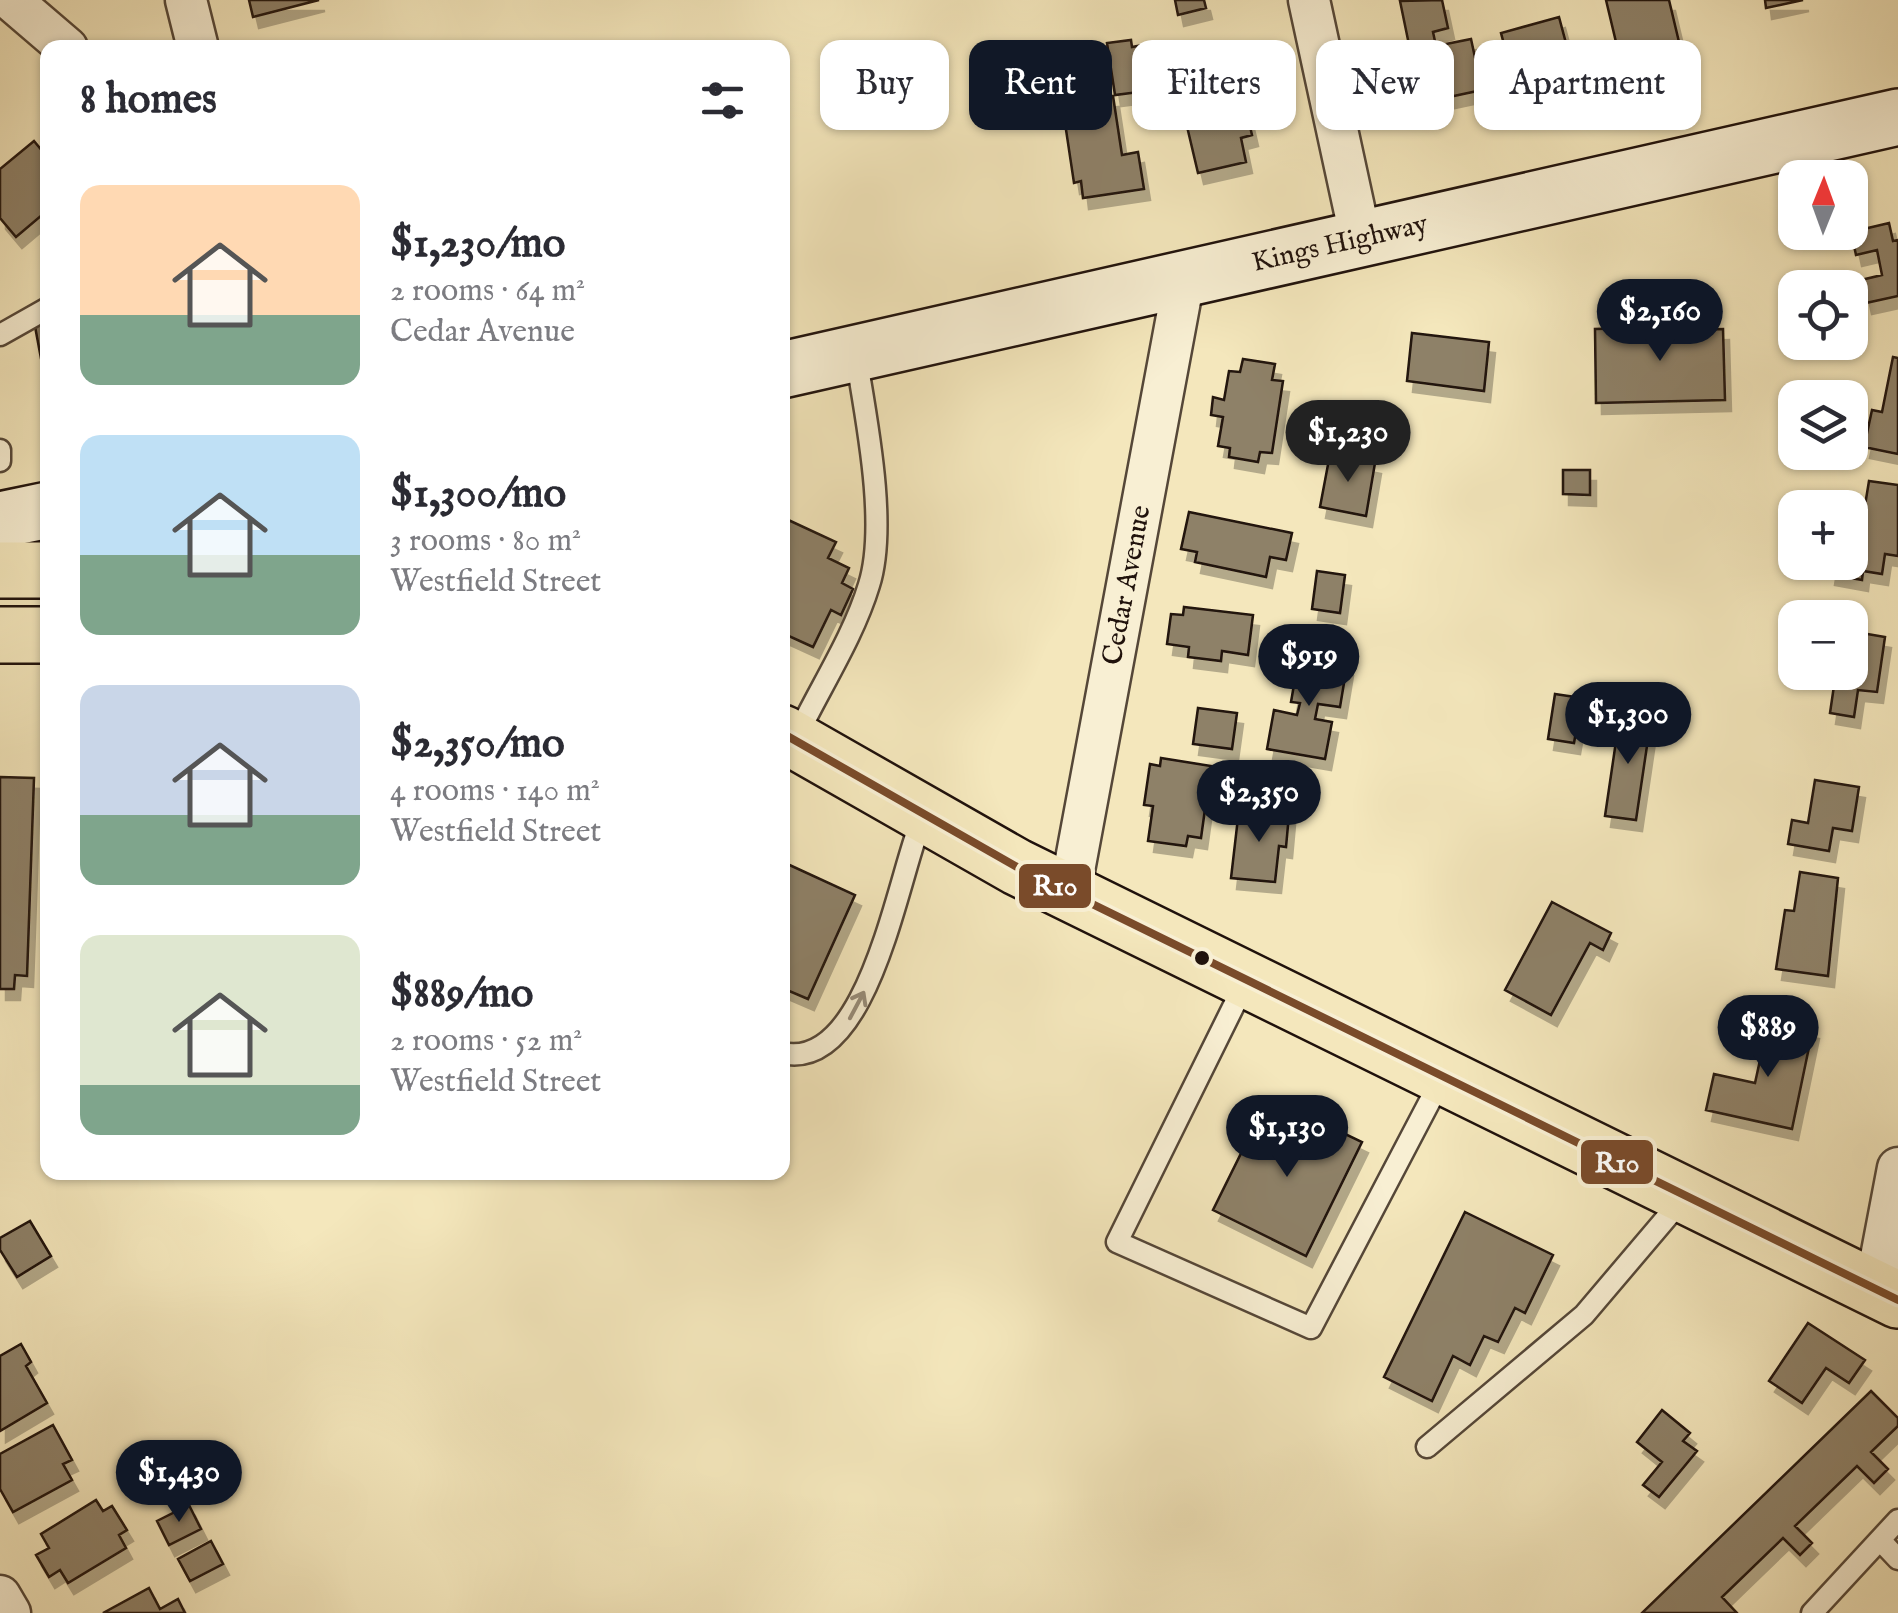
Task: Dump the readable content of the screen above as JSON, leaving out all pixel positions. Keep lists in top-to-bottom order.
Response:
{
  "streets": {
    "main road": ["Kings Highway"],
    "street": ["Cedar Avenue"]
  },
  "crossings": [
    ["Kings Highway", "Cedar Avenue"]
  ],
  "lines": ["transit line R10"],
  "north": "top",
  "page": {
    "chip": [
      "Buy",
      "Rent",
      "Filters",
      "New",
      "Apartment"
    ],
    "heading": "8 homes",
    "map_buttons": ["+", "−"],
    "list": [
      {
        "name": "$1,230/mo",
        "note": "2 rooms · 64 m² · Cedar Avenue"
      },
      {
        "name": "$1,300/mo",
        "note": "3 rooms · 80 m² · Westfield Street"
      },
      {
        "name": "$2,350/mo",
        "note": "4 rooms · 140 m² · Westfield Street"
      },
      {
        "name": "$889/mo",
        "note": "2 rooms · 52 m² · Westfield Street"
      }
    ],
    "price": [
      "$2,160",
      "$1,230",
      "$919",
      "$1,300",
      "$2,350",
      "$889",
      "$1,130",
      "$1,430"
    ]
  }
}
